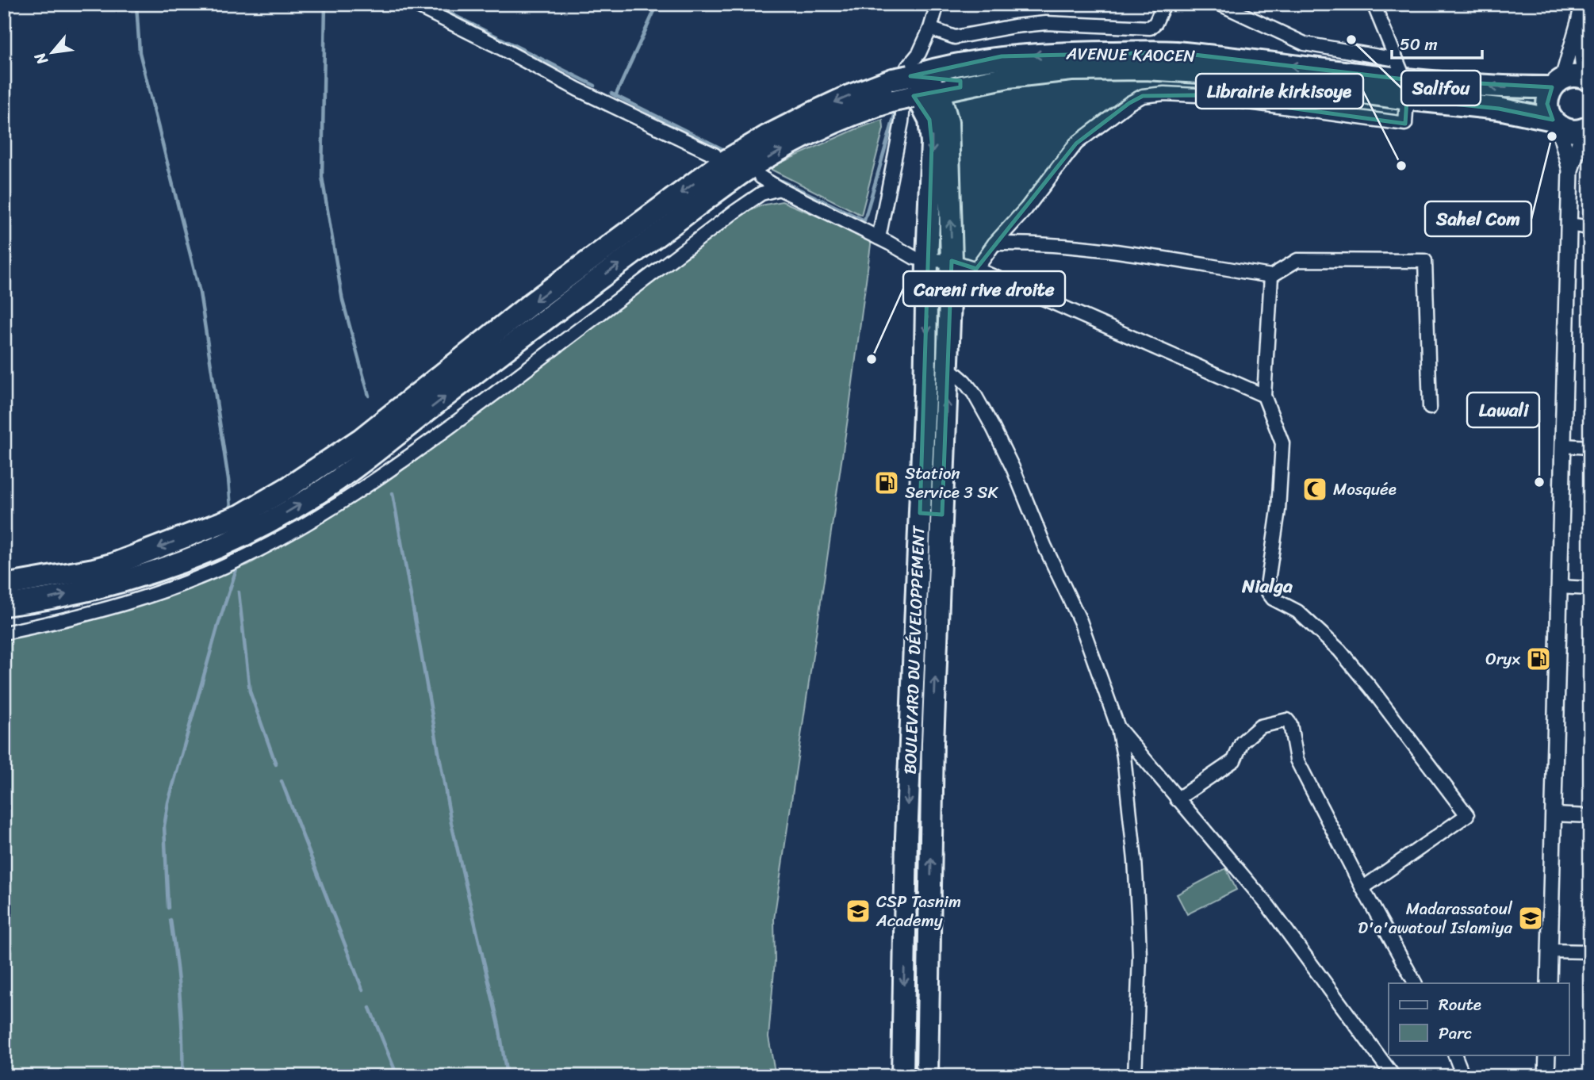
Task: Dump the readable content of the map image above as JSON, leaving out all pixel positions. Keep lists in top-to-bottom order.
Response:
{
  "streets": {
    "highway": ["AVENUE KAOCEN", "BOULEVARD DU DÉVELOPPEMENT"]
  },
  "crossings": [
    ["AVENUE KAOCEN", "BOULEVARD DU DÉVELOPPEMENT"]
  ],
  "districts": ["Nialga"],
  "places": {
    "other": [
      "Salifou",
      "Sahel Com",
      "Librairie kirkisoye",
      "Careni rive droite",
      "Lawali"
    ],
    "fuel station": ["Station Service 3 SK", "Oryx"],
    "mosque": ["Mosquée"],
    "school or university": ["CSP Tasnim Academy", "Madarassatoul D'a'awatoul Islamiya"]
  },
  "legend": ["Route", "Parc"],
  "scale_bar": "50 m",
  "north": "bottom left"
}
